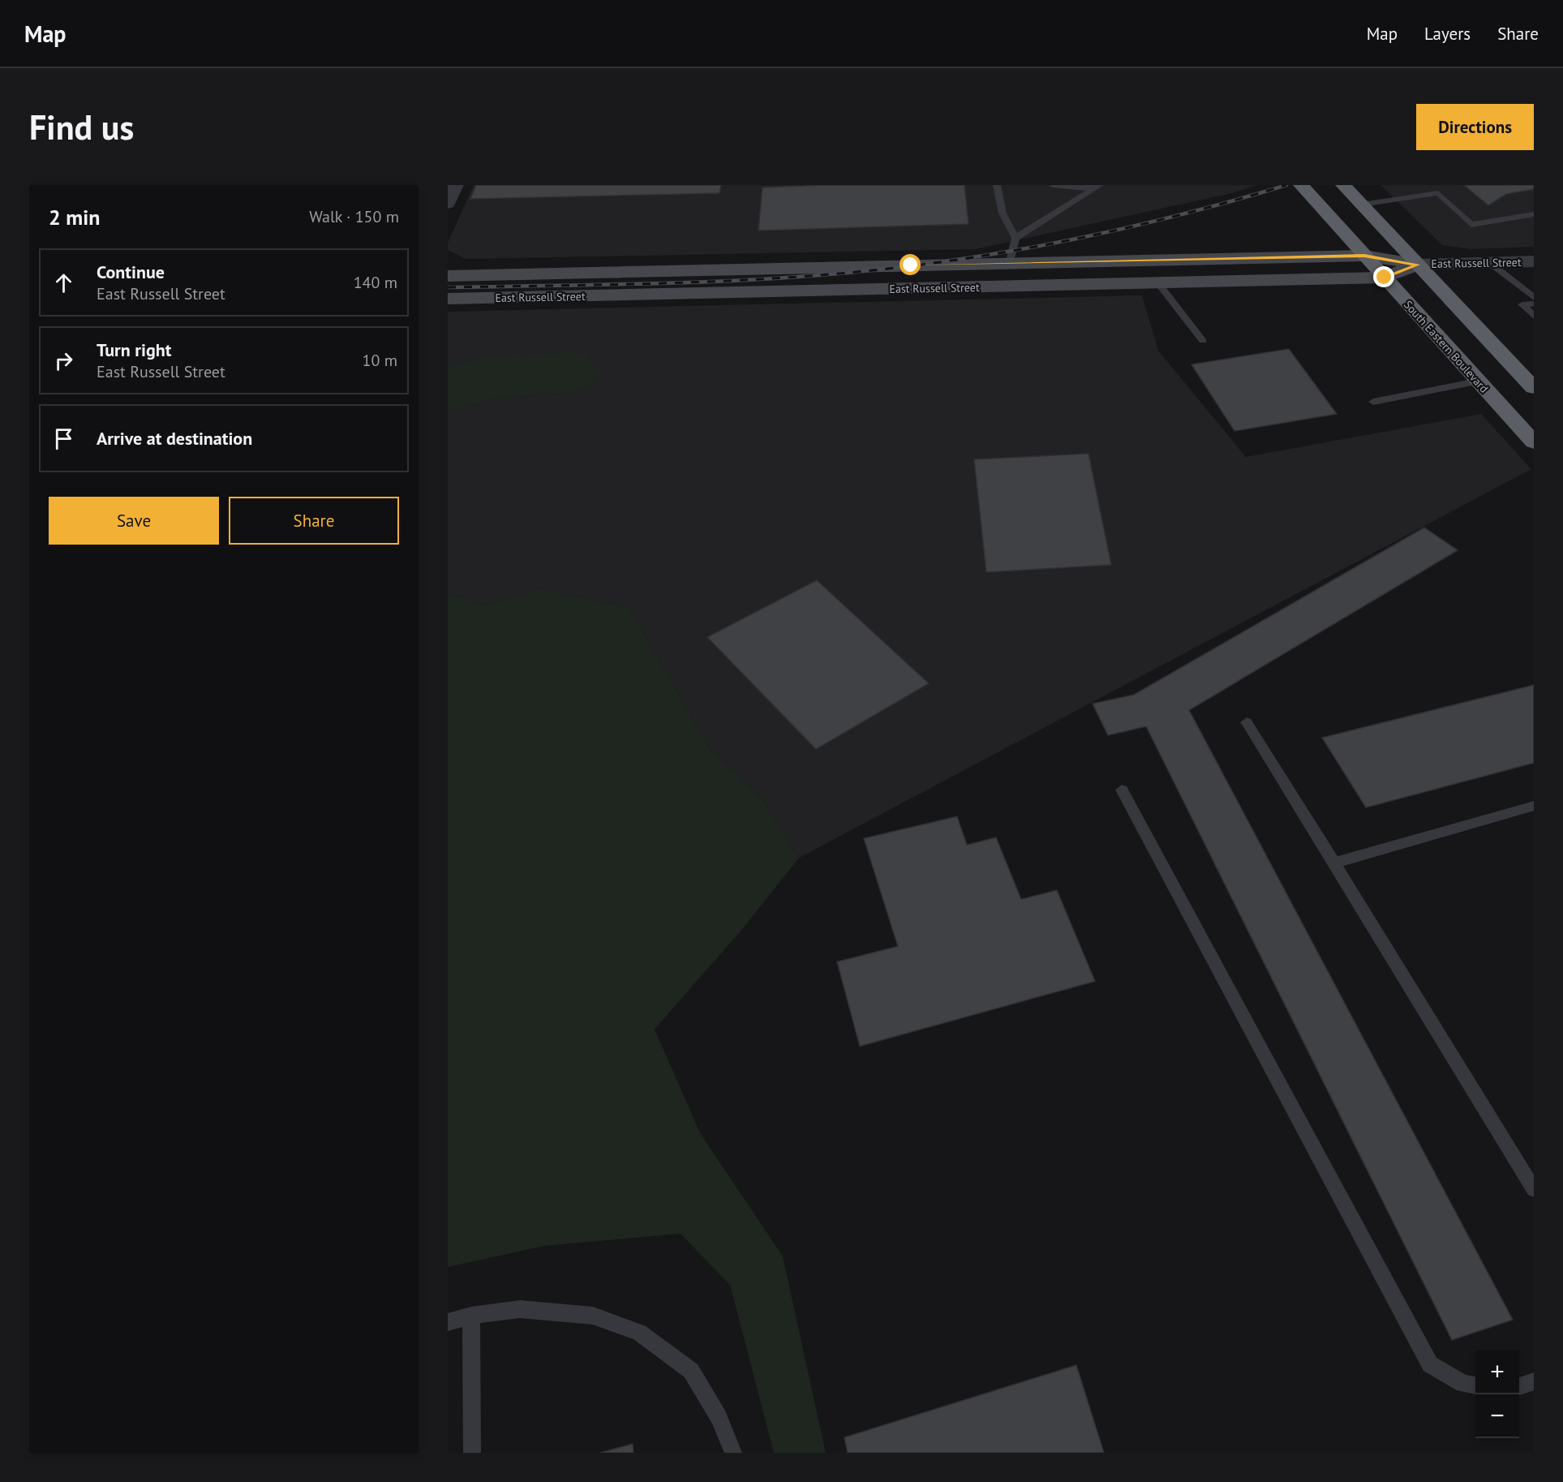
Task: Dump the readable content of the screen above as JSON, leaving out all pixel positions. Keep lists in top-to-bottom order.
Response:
{
  "streets": {
    "highway": ["South Eastern Boulevard"],
    "main road": ["East Russell Street"]
  },
  "crossings": [
    ["East Russell Street", "South Eastern Boulevard"]
  ],
  "page": {
    "header": "Map",
    "nav": ["Map", "Layers", "Share"],
    "buttons": [
      "Directions",
      ["Save", "Share"]
    ],
    "title": "Find us",
    "heading": ["2 min", "Walk · 150 m"],
    "list": [
      ["Continue", "East Russell Street", "140 m"],
      ["Turn right", "East Russell Street", "10 m"],
      "Arrive at destination"
    ],
    "map_buttons": ["+", "−"]
  }
}
